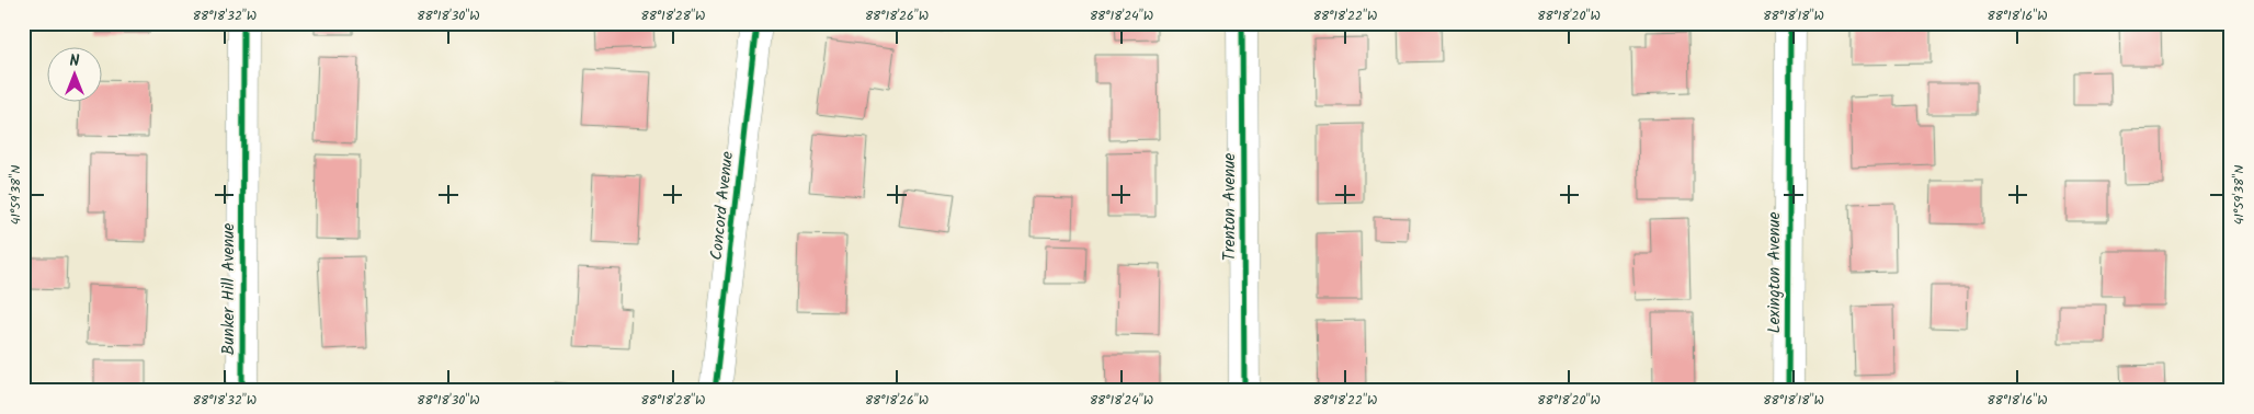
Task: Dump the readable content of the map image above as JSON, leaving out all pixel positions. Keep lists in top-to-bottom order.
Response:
{
  "streets": {
    "street": [
      "Concord Avenue",
      "Trenton Avenue",
      "Lexington Avenue",
      "Bunker Hill Avenue"
    ]
  },
  "north": "top",
  "coordinates": [
    "88°18'32\"W",
    "88°18'30\"W",
    "88°18'28\"W",
    "88°18'26\"W",
    "88°18'24\"W",
    "88°18'22\"W",
    "88°18'20\"W",
    "88°18'18\"W",
    "88°18'16\"W",
    "41°59'38\"N"
  ]
}
